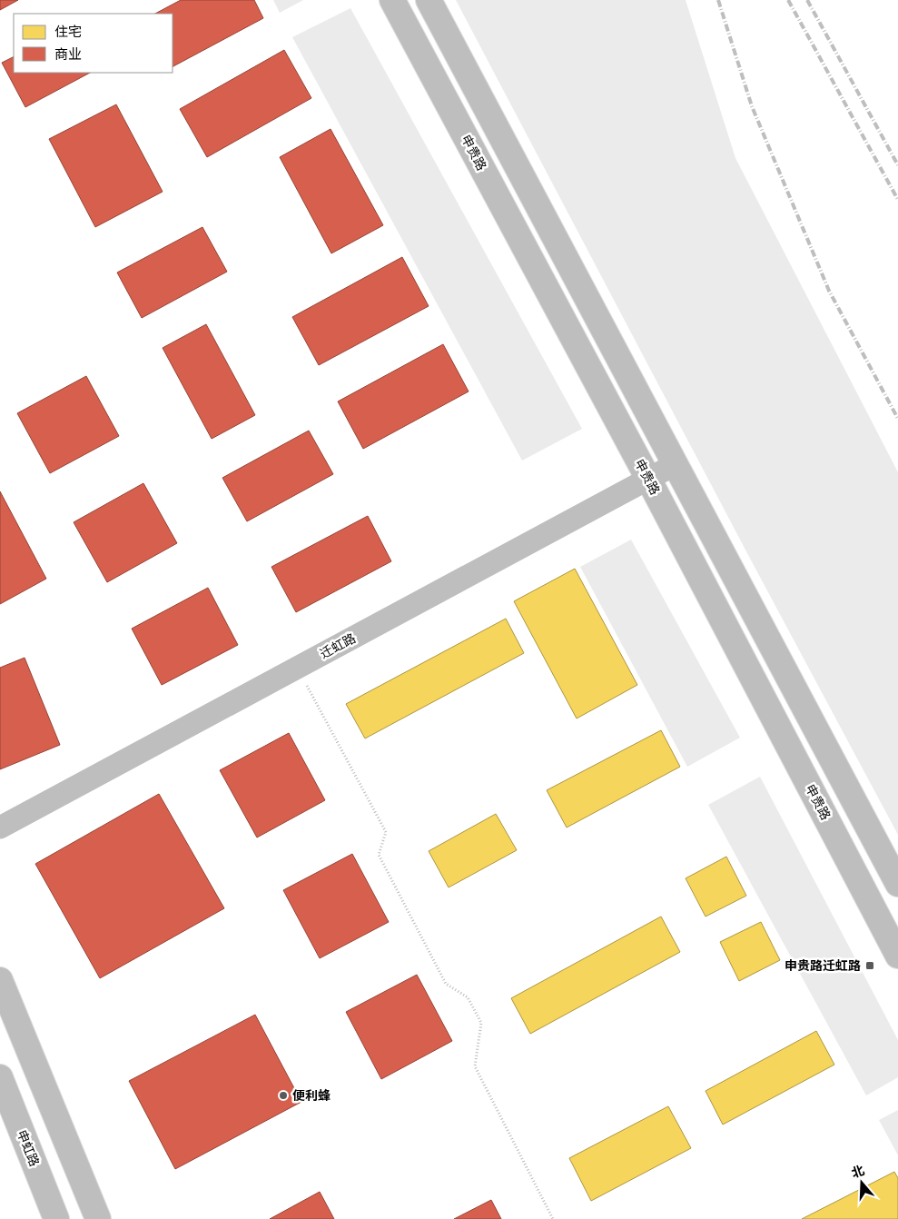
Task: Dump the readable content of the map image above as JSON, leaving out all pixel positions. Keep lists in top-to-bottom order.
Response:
{
  "streets": {
    "main road": ["申贵路", "申虹路"],
    "street": ["迁虹路"]
  },
  "crossings": [
    ["申贵路", "迁虹路"]
  ],
  "places": {
    "transit": ["申贵路迁虹路"],
    "other": ["便利蜂"]
  },
  "legend": ["住宅", "商业"],
  "north": "top"
}
